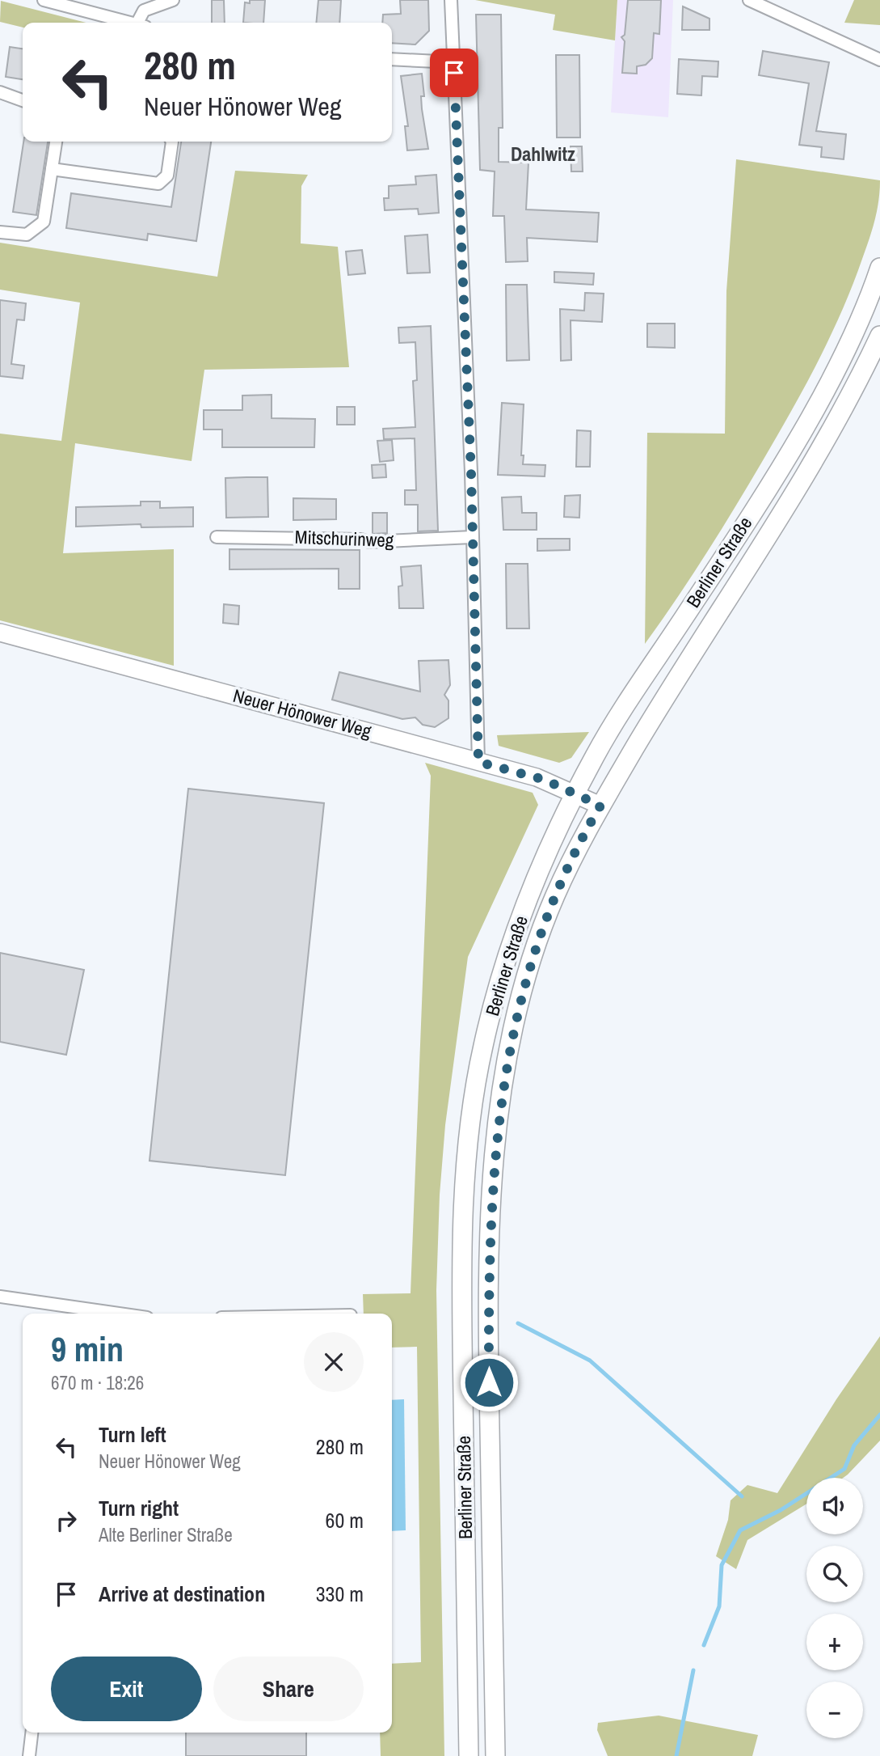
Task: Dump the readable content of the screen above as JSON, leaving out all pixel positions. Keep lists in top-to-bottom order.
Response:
{
  "streets": {
    "main road": ["Berliner Straße", "Neuer Hönower Weg"],
    "street": ["Mitschurinweg"]
  },
  "crossings": [
    ["Berliner Straße", "Neuer Hönower Weg"]
  ],
  "districts": ["Dahlwitz"],
  "page": {
    "turn": ["280 m", "Neuer Hönower Weg"],
    "heading": ["9 min", "670 m · 18:26"],
    "list": [
      {
        "name": "Turn left",
        "note": "Neuer Hönower Weg",
        "value": "280 m"
      },
      {
        "name": "Turn right",
        "note": "Alte Berliner Straße",
        "value": "60 m"
      },
      {
        "name": "Arrive at destination",
        "value": "330 m"
      }
    ],
    "map_buttons": ["+", "−"],
    "buttons": ["Exit", "Share"]
  }
}
